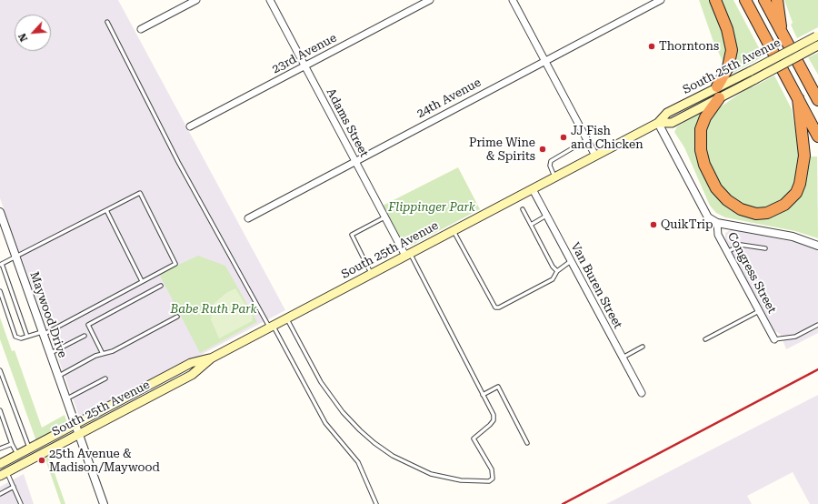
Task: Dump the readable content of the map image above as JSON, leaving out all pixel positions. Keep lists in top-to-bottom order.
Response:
{
  "streets": {
    "main road": ["South 25th Avenue"],
    "street": [
      "23rd Avenue",
      "24th Avenue",
      "Adams Street",
      "Congress Street",
      "Van Buren Street",
      "Maywood Drive"
    ]
  },
  "crossings": [
    ["23rd Avenue", "Adams Street"],
    ["South 25th Avenue", "Adams Street"],
    ["South 25th Avenue", "Congress Street"],
    ["South 25th Avenue", "Van Buren Street"],
    ["South 25th Avenue", "Maywood Drive"],
    ["24th Avenue", "Adams Street"]
  ],
  "parks": ["Flippinger Park", "Babe Ruth Park"],
  "places": [
    "Thorntons",
    "JJ Fish and Chicken",
    "Prime Wine & Spirits",
    "QuikTrip",
    "25th Avenue & Madison/Maywood"
  ],
  "north": "bottom left"
}
